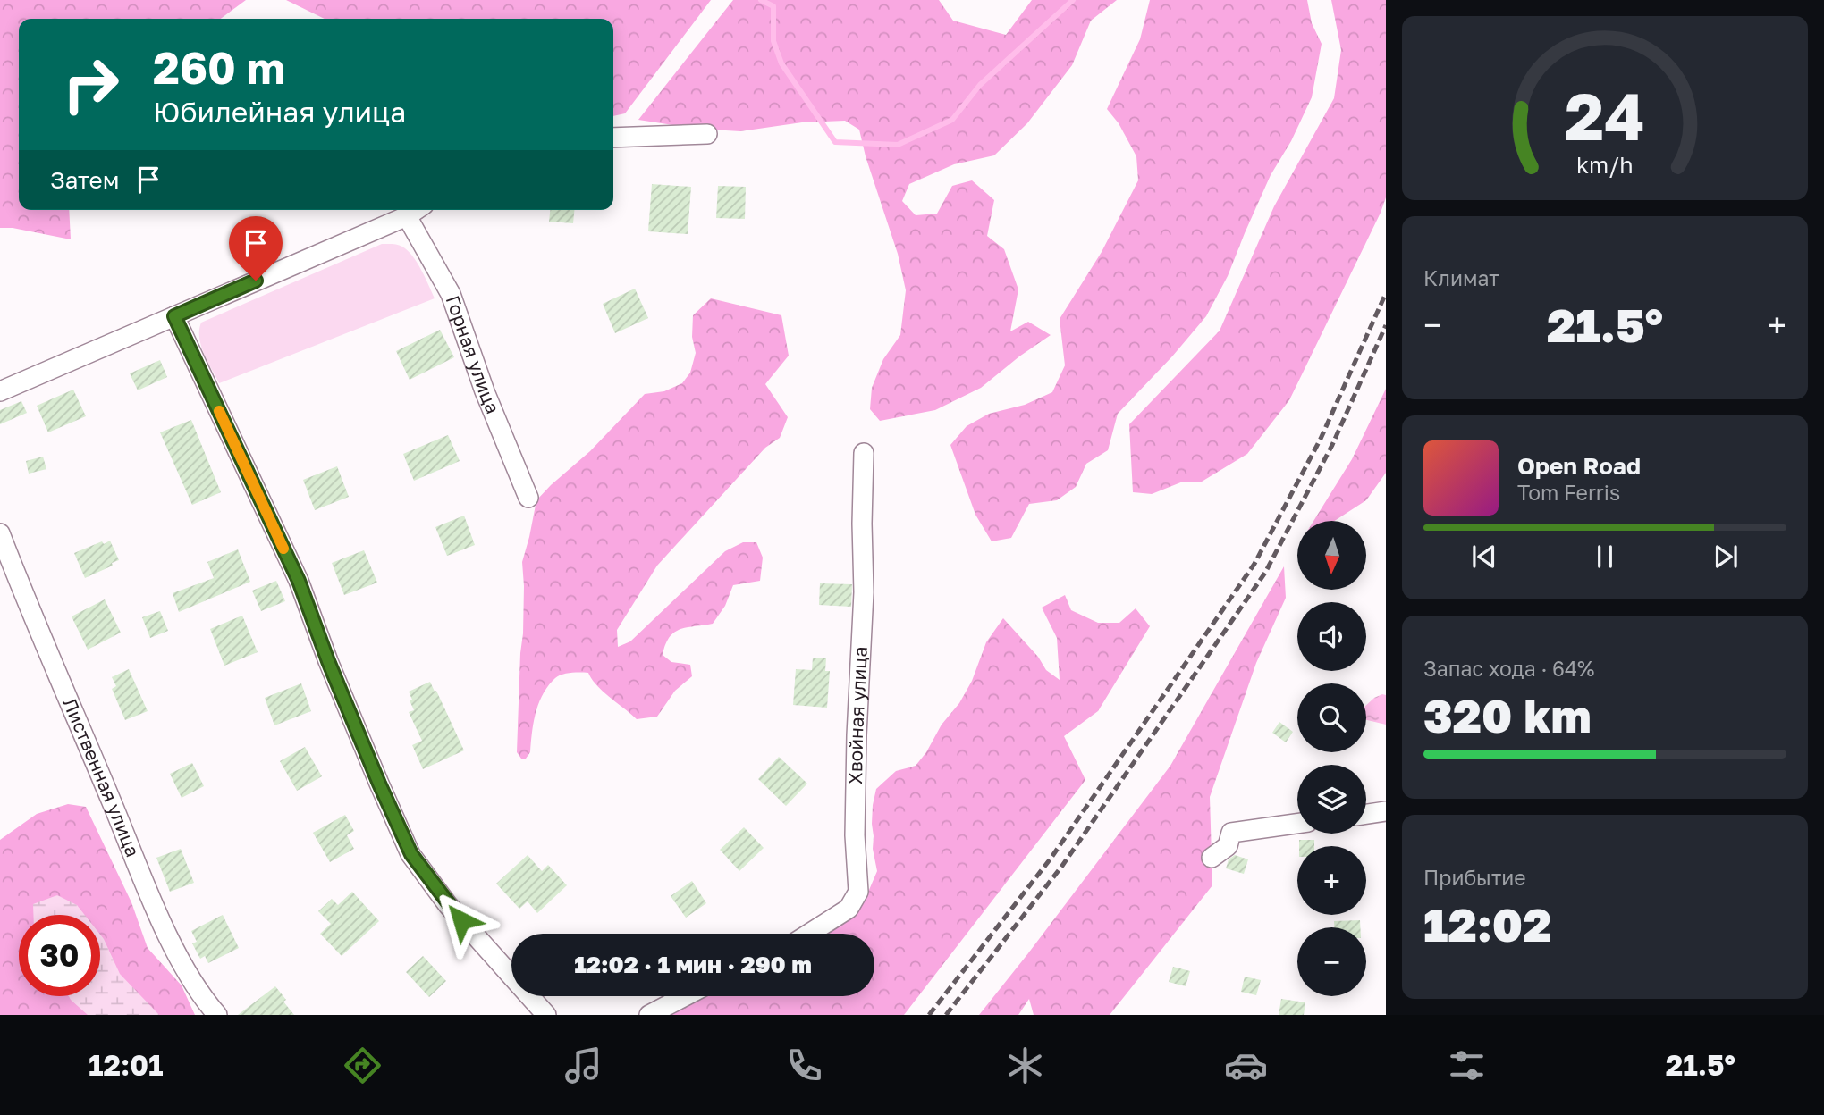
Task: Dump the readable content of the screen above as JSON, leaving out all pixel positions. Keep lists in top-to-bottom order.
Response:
{
  "streets": {
    "street": ["Горная улица", "Хвойная улица", "Лиственная улица"]
  },
  "north": "bottom",
  "page": {
    "turn": ["260 m", "Юбилейная улица"],
    "then": "Затем",
    "tile": [
      "Климат",
      ["Запас хода · 64%", "320 km"],
      ["Прибытие", "12:02"]
    ],
    "heat": ["−", "21.5°", "+"],
    "song": ["Open Road", "Tom Ferris"],
    "map_buttons": ["+", "−"],
    "limit": "30",
    "trip": "12:02 · 1 мин · 290 m",
    "tabs": ["12:01", "21.5°"],
    "gauge": ["24", "km/h"]
  }
}
